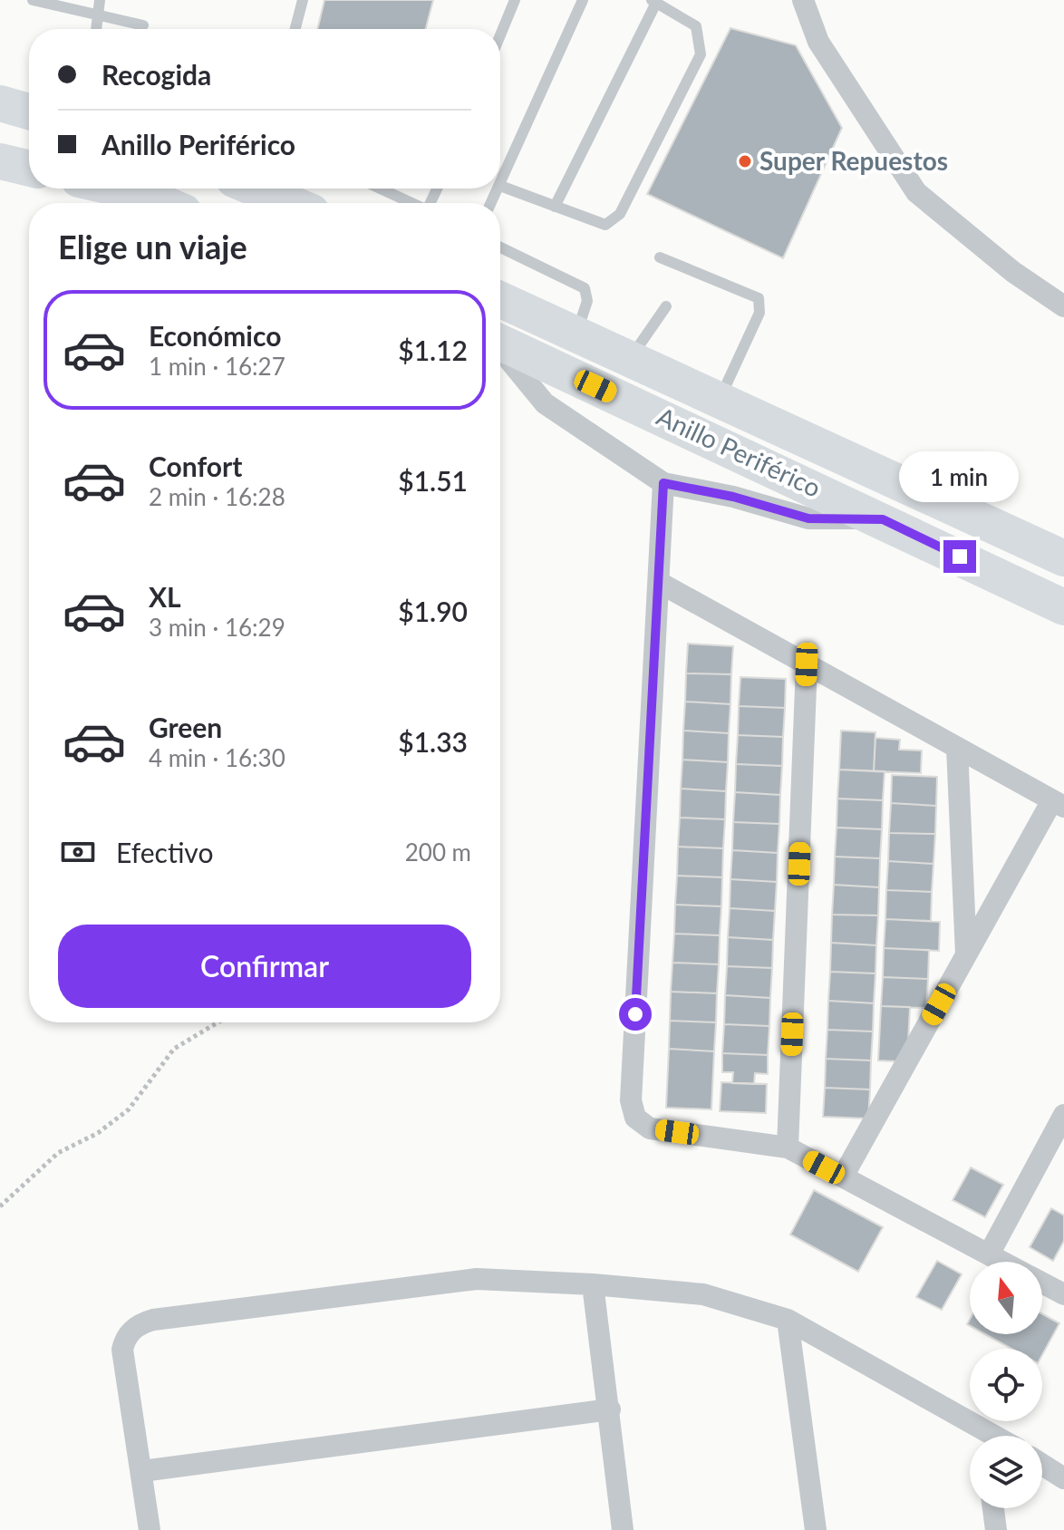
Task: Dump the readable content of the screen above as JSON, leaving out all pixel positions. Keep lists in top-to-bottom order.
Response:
{
  "streets": {
    "highway": ["Anillo Periférico"]
  },
  "places": ["Super Repuestos"],
  "north": "top",
  "page": {
    "banner": ["Recogida", "Anillo Periférico"],
    "heading": "Elige un viaje",
    "list": [
      {
        "name": "Económico",
        "note": "1 min · 16:27",
        "value": "$1.12"
      },
      {
        "name": "Confort",
        "note": "2 min · 16:28",
        "value": "$1.51"
      },
      {
        "name": "XL",
        "note": "3 min · 16:29",
        "value": "$1.90"
      },
      {
        "name": "Green",
        "note": "4 min · 16:30",
        "value": "$1.33"
      }
    ],
    "bubble": "1 min",
    "pay": ["Efectivo", "200 m"],
    "buttons": "Confirmar"
  }
}
